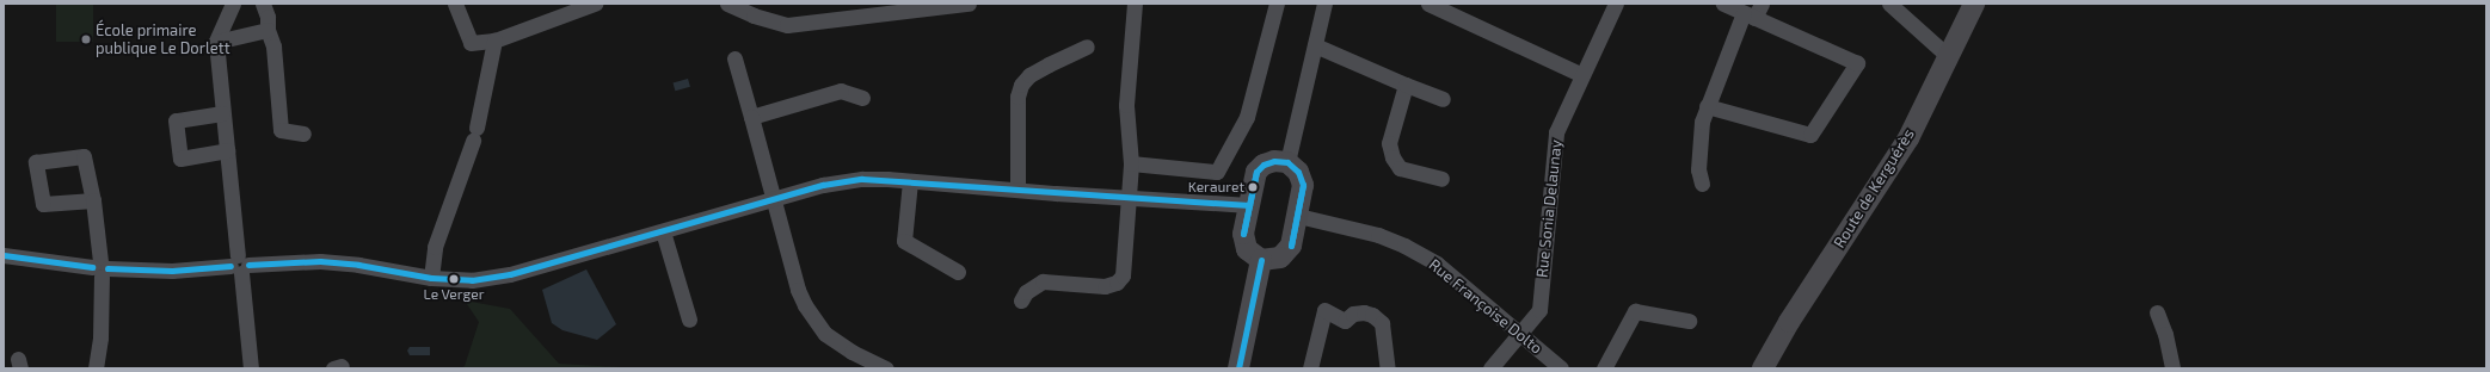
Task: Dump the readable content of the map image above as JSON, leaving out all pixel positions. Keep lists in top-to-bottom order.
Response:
{
  "streets": {
    "street": ["Route de Kerguérès", "Rue Sonia Delaunay", "Rue Françoise Dolto"]
  },
  "crossings": [
    ["Rue Sonia Delaunay", "Rue Françoise Dolto"]
  ],
  "places": ["École primaire publique Le Dorlett", "Kerauret", "Le Verger"]
}
